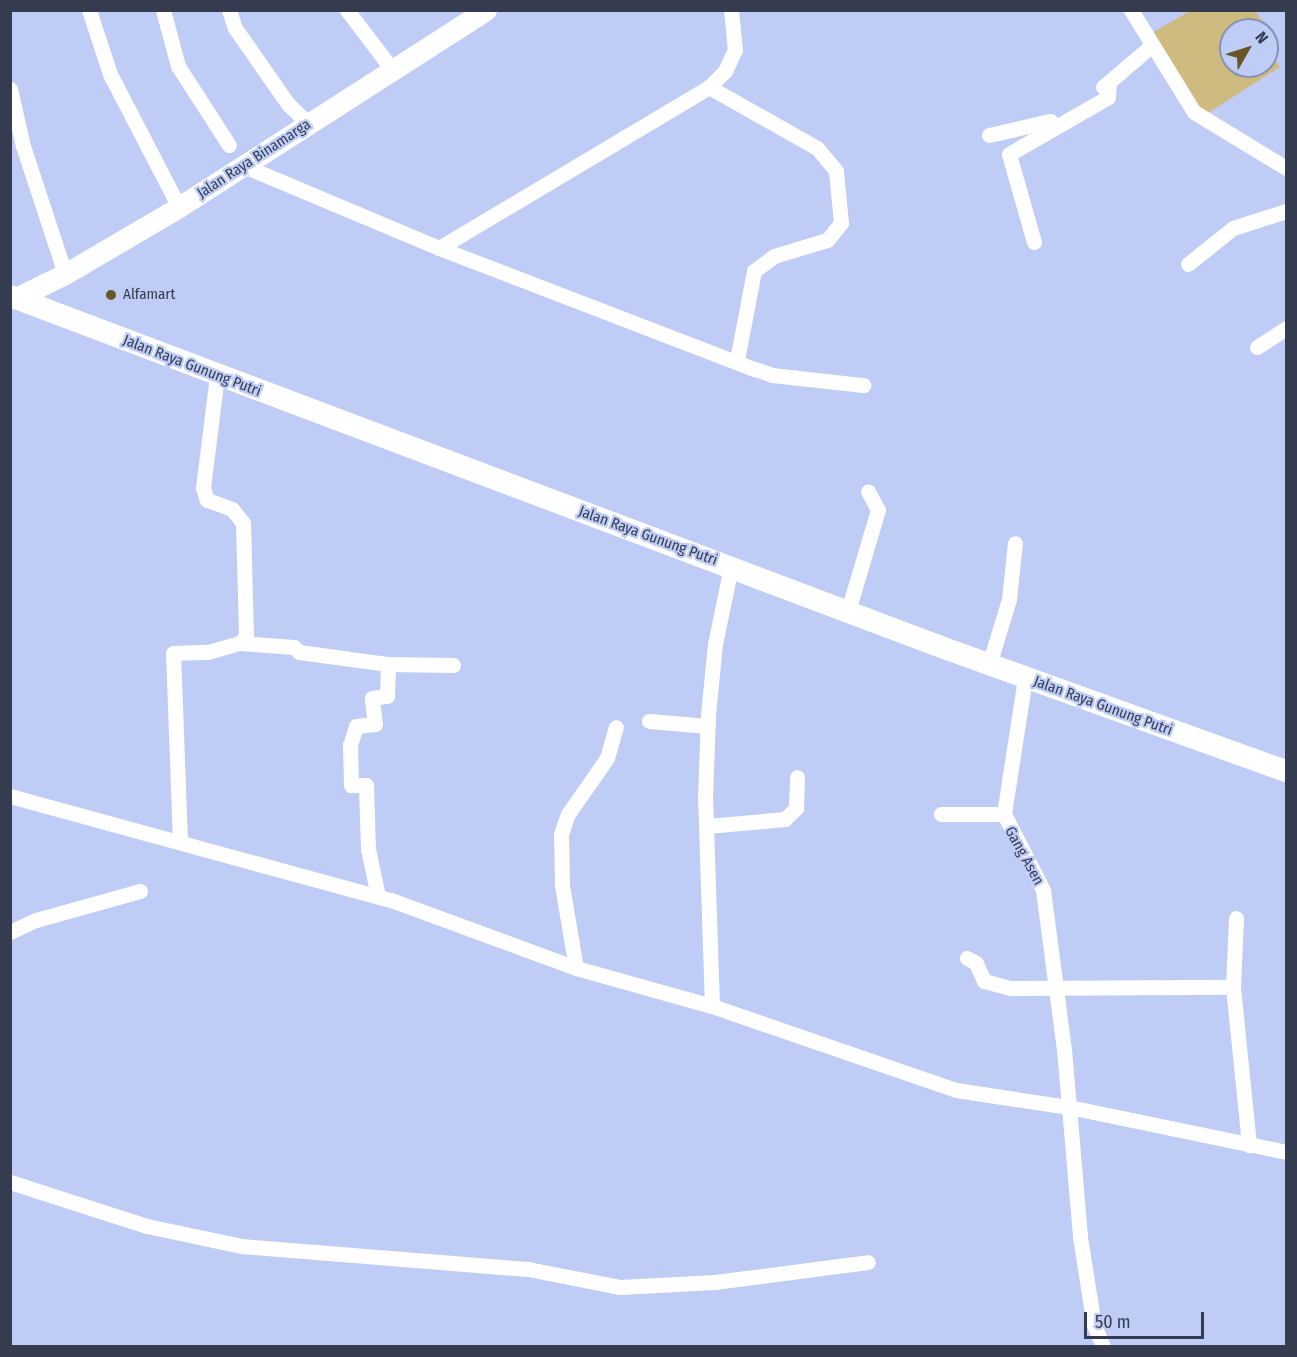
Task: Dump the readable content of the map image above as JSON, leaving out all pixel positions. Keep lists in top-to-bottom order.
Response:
{
  "streets": {
    "main road": ["Jalan Raya Gunung Putri"],
    "street": ["Jalan Raya Binamarga", "Gang Asen"]
  },
  "crossings": [
    ["Jalan Raya Binamarga", "Jalan Raya Gunung Putri"],
    ["Jalan Raya Gunung Putri", "Gang Asen"]
  ],
  "places": ["Alfamart"],
  "scale_bar": "50 m",
  "north": "top right"
}
